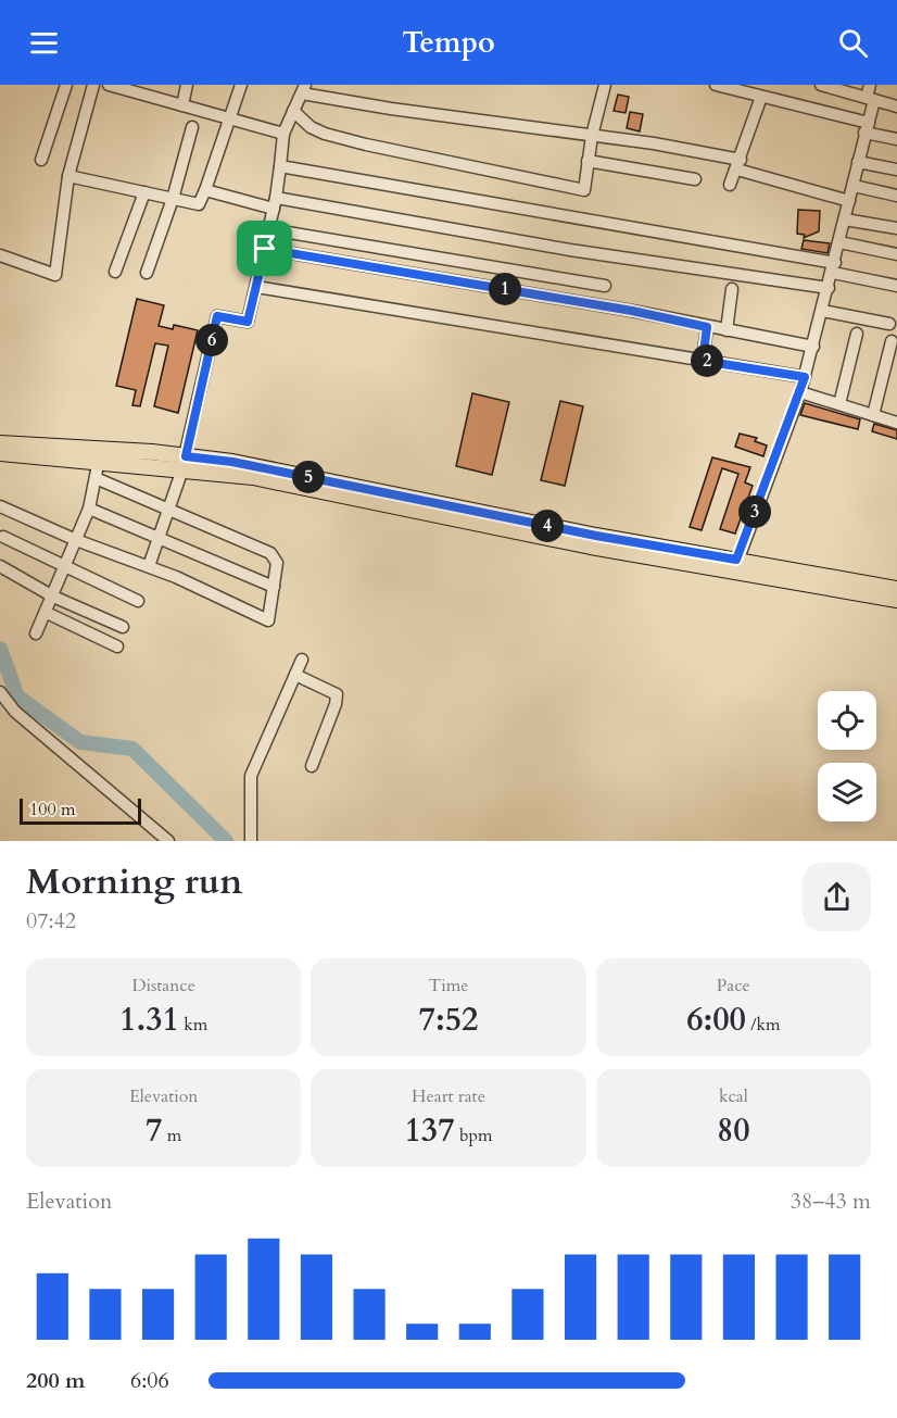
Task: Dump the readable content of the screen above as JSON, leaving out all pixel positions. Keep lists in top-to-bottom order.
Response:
{
  "scale_bar": "100 m",
  "page": {
    "header": "Tempo",
    "pins": [
      "1",
      "6",
      "2",
      "5",
      "3",
      "4"
    ],
    "scale": "100 m",
    "heading": ["Morning run", "07:42"],
    "stats": [
      ["Distance", "1.31 km"],
      ["Time", "7:52"],
      ["Pace", "6:00 /km"],
      ["Elevation", "7 m"],
      ["Heart rate", "137 bpm"],
      ["kcal", "80"]
    ],
    "chart": ["Elevation", "38–43 m"],
    "list": [
      {
        "name": "200 m",
        "note": "6:06"
      }
    ]
  }
}
